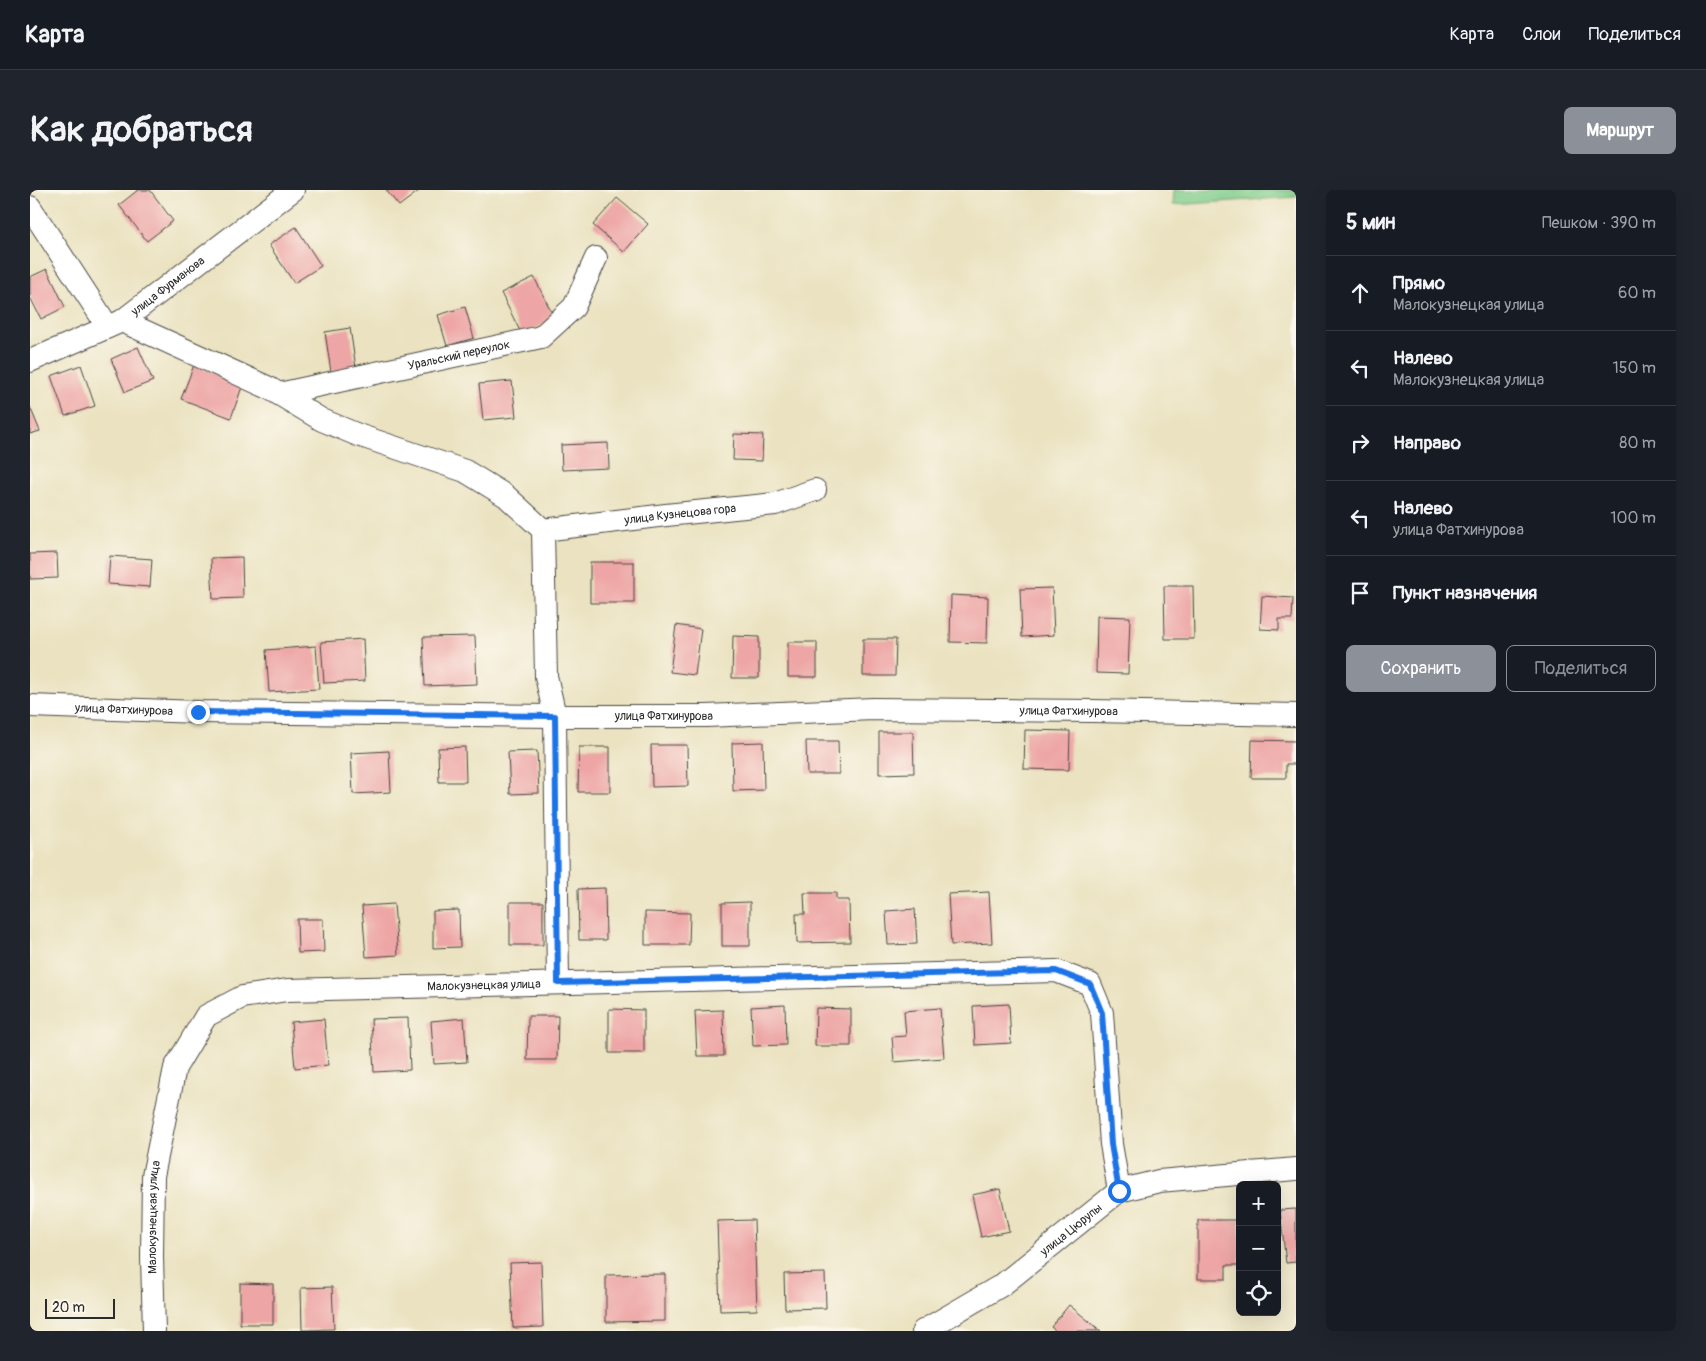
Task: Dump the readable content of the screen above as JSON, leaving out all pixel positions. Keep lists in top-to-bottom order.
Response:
{
  "streets": {
    "street": [
      "улица Фурманова",
      "Уральский переулок",
      "улица Кузнецова гора",
      "улица Фатхинурова",
      "Малокузнецкая улица",
      "улица Цюрупы"
    ]
  },
  "crossings": [
    ["Малокузнецкая улица", "улица Цюрупы"]
  ],
  "scale_bar": "20 m",
  "page": {
    "header": "Карта",
    "nav": ["Карта", "Слои", "Поделиться"],
    "buttons": [
      "Маршрут",
      ["Сохранить", "Поделиться"]
    ],
    "title": "Как добраться",
    "heading": ["5 мин", "Пешком · 390 m"],
    "list": [
      ["Прямо", "Малокузнецкая улица", "60 m"],
      ["Налево", "Малокузнецкая улица", "150 m"],
      ["Направо", "80 m"],
      ["Налево", "улица Фатхинурова", "100 m"],
      "Пункт назначения"
    ],
    "map_buttons": ["+", "−"],
    "scale": "20 m"
  }
}
